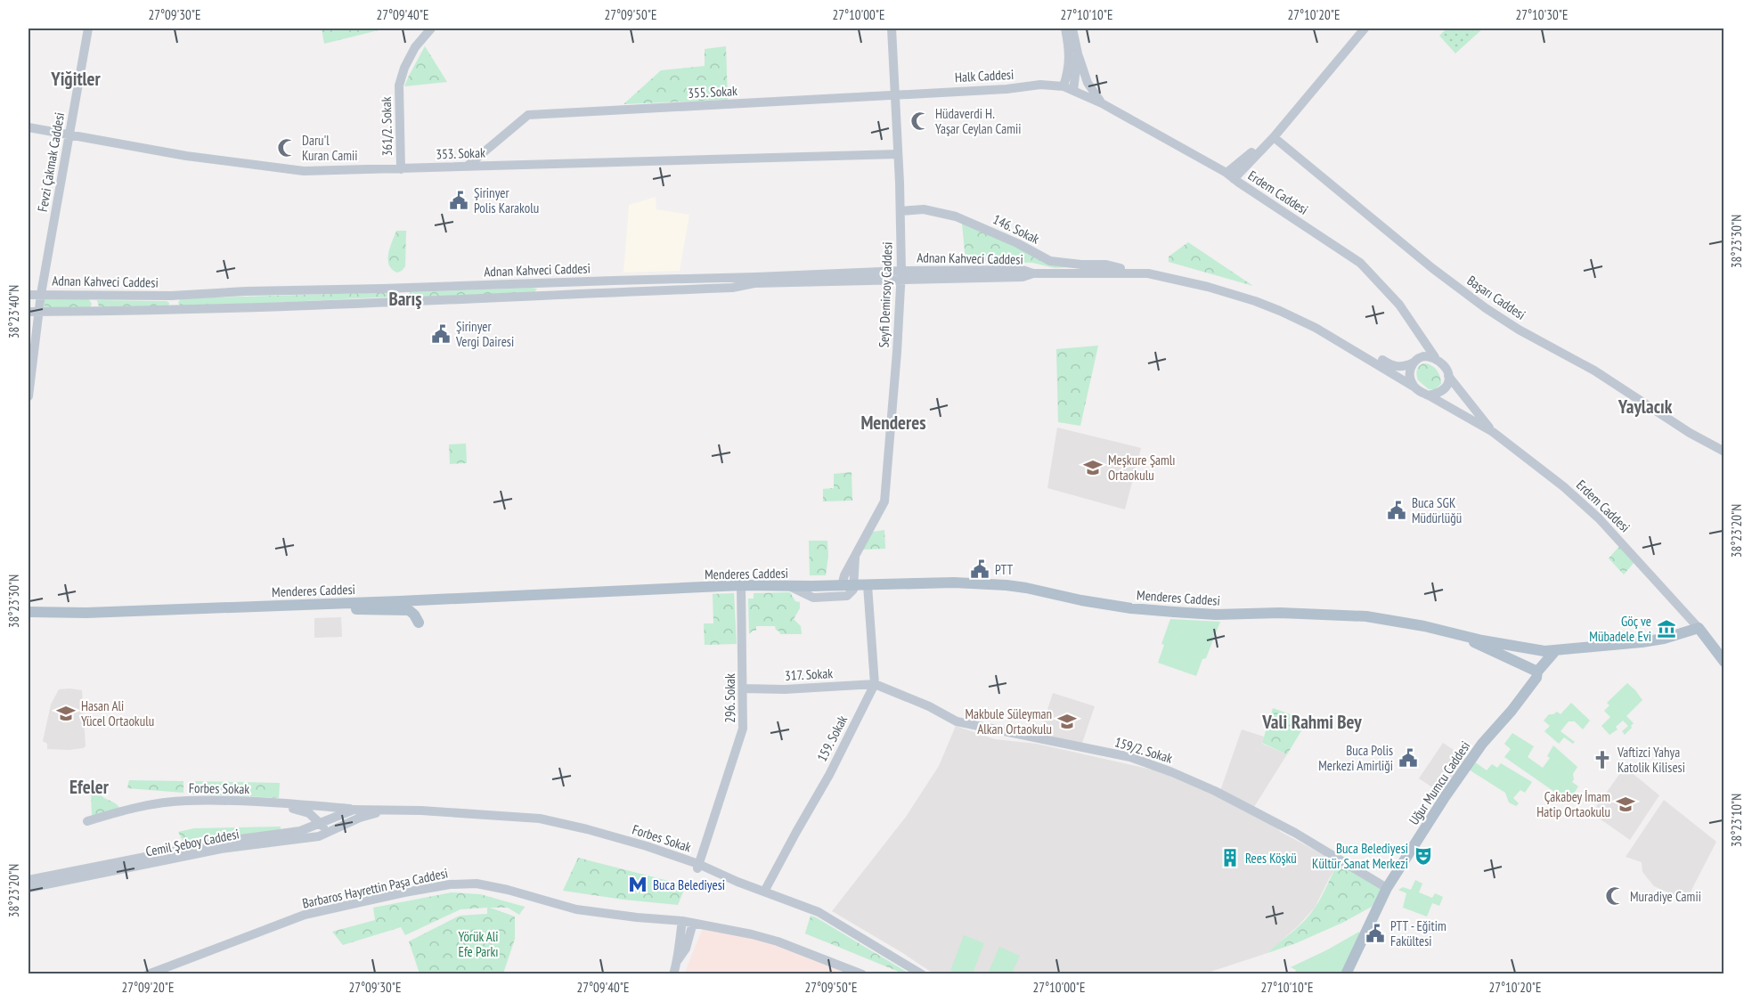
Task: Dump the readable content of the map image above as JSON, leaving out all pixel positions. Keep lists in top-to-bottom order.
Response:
{
  "streets": {
    "main road": [
      "Halk Caddesi",
      "355. Sokak",
      "361/2. Sokak",
      "353. Sokak",
      "Fevzi Çakmak Caddesi",
      "Erdem Caddesi",
      "146. Sokak",
      "Adnan Kahveci Caddesi",
      "Seyfi Demirsoy Caddesi",
      "Başarı Caddesi",
      "Menderes Caddesi",
      "317. Sokak",
      "296. Sokak",
      "159. Sokak",
      "159/2. Sokak",
      "Uğur Mumcu Caddesi",
      "Forbes Sokak",
      "Cemil Şeboy Caddesi",
      "Barbaros Hayrettin Paşa Caddesi"
    ]
  },
  "crossings": [
    ["Halk Caddesi", "355. Sokak"],
    ["Halk Caddesi", "Erdem Caddesi"],
    ["Halk Caddesi", "Seyfi Demirsoy Caddesi"],
    ["355. Sokak", "353. Sokak"],
    ["355. Sokak", "Seyfi Demirsoy Caddesi"],
    ["361/2. Sokak", "353. Sokak"],
    ["353. Sokak", "Fevzi Çakmak Caddesi"],
    ["353. Sokak", "Seyfi Demirsoy Caddesi"],
    ["Fevzi Çakmak Caddesi", "Adnan Kahveci Caddesi"],
    ["Erdem Caddesi", "Menderes Caddesi"],
    ["146. Sokak", "Seyfi Demirsoy Caddesi"],
    ["Adnan Kahveci Caddesi", "Seyfi Demirsoy Caddesi"],
    ["Seyfi Demirsoy Caddesi", "Menderes Caddesi"],
    ["Menderes Caddesi", "296. Sokak"],
    ["Menderes Caddesi", "Uğur Mumcu Caddesi"],
    ["317. Sokak", "296. Sokak"],
    ["317. Sokak", "159. Sokak"],
    ["317. Sokak", "159/2. Sokak"],
    ["296. Sokak", "Forbes Sokak"],
    ["159. Sokak", "159/2. Sokak"],
    ["159. Sokak", "Forbes Sokak"],
    ["159/2. Sokak", "Uğur Mumcu Caddesi"],
    ["Forbes Sokak", "Cemil Şeboy Caddesi"]
  ],
  "districts": [
    "Yiğitler",
    "Barış",
    "Yaylacık",
    "Menderes",
    "Vali Rahmi Bey",
    "Efeler"
  ],
  "parks": ["Yörük Ali Efe Parkı"],
  "places": {
    "mosque": ["Hüdaverdi H. Yaşar Ceylan Camii", "Daru'l Kuran Camii", "Muradiye Camii"],
    "public building": [
      "Şirinyer Polis Karakolu",
      "Şirinyer Vergi Dairesi",
      "Buca SGK Müdürlüğü",
      "PTT",
      "Buca Polis Merkezi Amirliği",
      "PTT - Eğitim Fakültesi"
    ],
    "school or university": [
      "Meşkure Şamlı Ortaokulu",
      "Hasan Ali Yücel Ortaokulu",
      "Makbule Süleyman Alkan Ortaokulu",
      "Çakabey İmam Hatip Ortaokulu"
    ],
    "museum": ["Göç ve Mübadele Evi"],
    "church": ["Vaftizci Yahya Katolik Kilisesi"],
    "theatre": ["Buca Belediyesi Kültür Sanat Merkezi"],
    "building": ["Rees Köşkü"],
    "metro station": ["Buca Belediyesi"]
  },
  "coordinates": [
    "27°09'30\"E",
    "27°09'40\"E",
    "27°09'50\"E",
    "27°10'00\"E",
    "27°10'10\"E",
    "27°10'20\"E",
    "27°10'30\"E",
    "38°23'30\"N",
    "38°23'40\"N",
    "38°23'20\"N",
    "38°23'10\"N",
    "27°09'20\"E"
  ]
}
